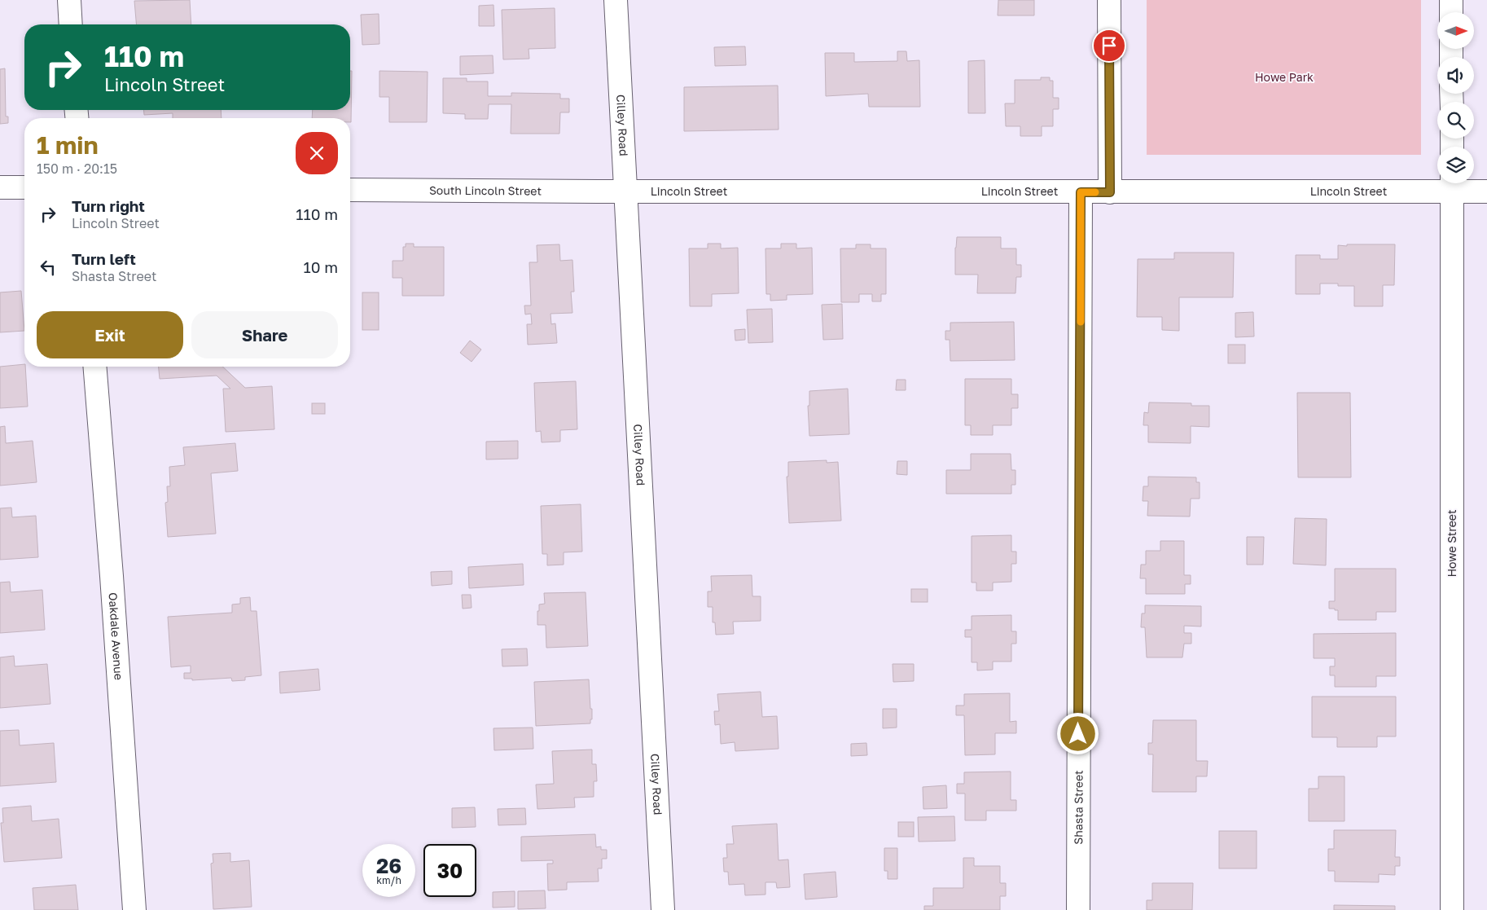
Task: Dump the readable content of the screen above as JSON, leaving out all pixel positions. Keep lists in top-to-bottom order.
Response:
{
  "streets": {
    "street": [
      "Cilley Road",
      "South Lincoln Street",
      "Lincoln Street",
      "Howe Street",
      "Oakdale Avenue",
      "Shasta Street"
    ]
  },
  "crossings": [
    ["Cilley Road", "South Lincoln Street"],
    ["Cilley Road", "Lincoln Street"],
    ["South Lincoln Street", "Lincoln Street"],
    ["Lincoln Street", "Howe Street"],
    ["Lincoln Street", "Shasta Street"]
  ],
  "parks": ["Howe Park"],
  "north": "right",
  "page": {
    "turn": ["110 m", "Lincoln Street"],
    "heading": ["1 min", "150 m · 20:15"],
    "list": [
      {
        "name": "Turn right",
        "note": "Lincoln Street",
        "value": "110 m"
      },
      {
        "name": "Turn left",
        "note": "Shasta Street",
        "value": "10 m"
      }
    ],
    "buttons": ["Exit", "Share"],
    "speed": "26 km/h",
    "limit": "30"
  }
}
